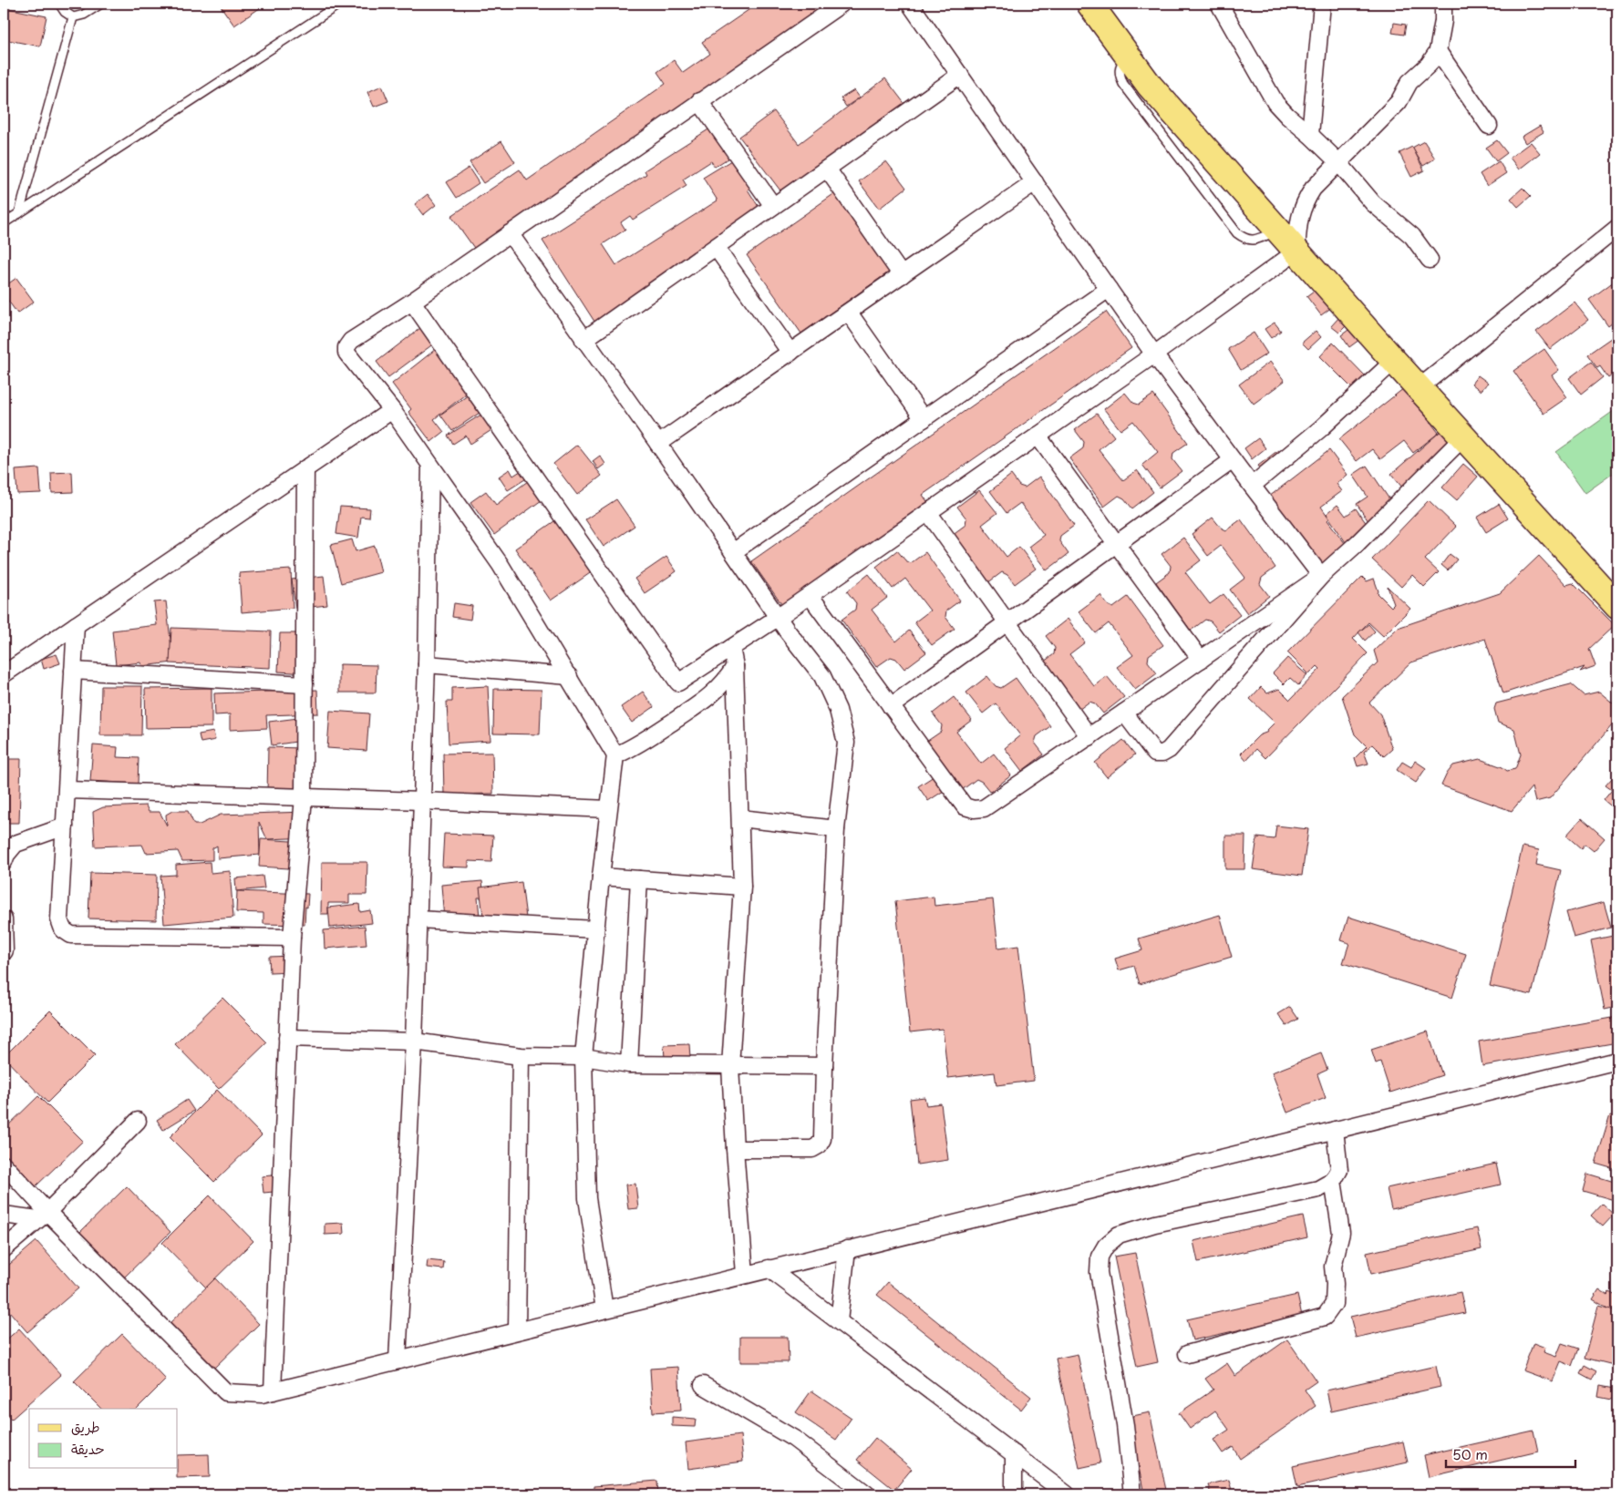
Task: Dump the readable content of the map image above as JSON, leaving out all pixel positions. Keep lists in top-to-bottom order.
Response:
{
  "legend": ["طريق", "حديقة"],
  "scale_bar": "50 m"
}
